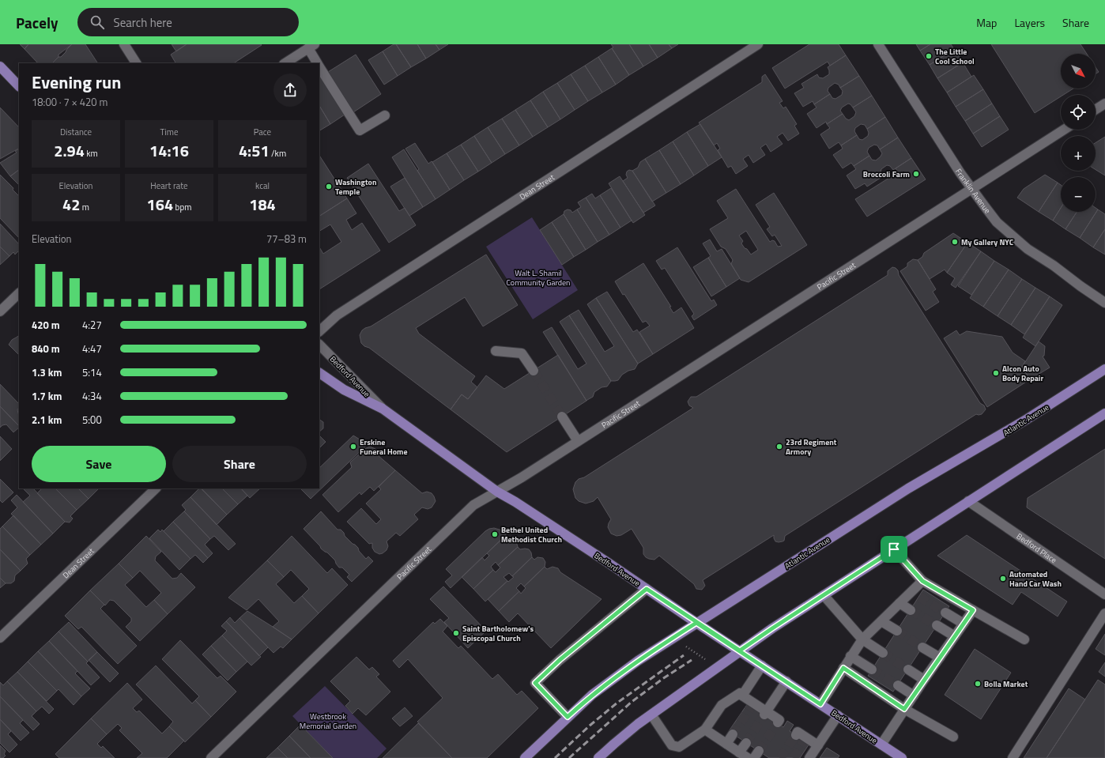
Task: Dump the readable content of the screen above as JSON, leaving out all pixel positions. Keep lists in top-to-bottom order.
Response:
{
  "streets": {
    "main road": ["Bedford Avenue", "Atlantic Avenue"],
    "street": [
      "Dean Street",
      "Franklin Avenue",
      "Pacific Street",
      "Bedford Place"
    ]
  },
  "crossings": [
    ["Franklin Avenue", "Pacific Street"],
    ["Pacific Street", "Bedford Avenue"],
    ["Bedford Avenue", "Atlantic Avenue"]
  ],
  "parks": ["Walt L. Shamil Community Garden", "Westbrook Memorial Garden"],
  "places": [
    "The Little Cool School",
    "Broccoli Farm",
    "Washington Temple",
    "My Gallery NYC",
    "Alcon Auto Body Repair",
    "Erskine Funeral Home",
    "23rd Regiment Armory",
    "Bethel United Methodist Church",
    "Automated Hand Car Wash",
    "Saint Bartholomew's Episcopal Church",
    "Bolla Market"
  ],
  "north": "bottom right",
  "page": {
    "header": "Pacely",
    "search": "Search here",
    "nav": ["Map", "Layers", "Share"],
    "map_buttons": ["+", "−"],
    "heading": ["Evening run", "18:00 · 7 × 420 m"],
    "stats": [
      ["Distance", "2.94 km"],
      ["Time", "14:16"],
      ["Pace", "4:51 /km"],
      ["Elevation", "42 m"],
      ["Heart rate", "164 bpm"],
      ["kcal", "184"]
    ],
    "chart": ["Elevation", "77–83 m"],
    "list": [
      {
        "name": "420 m",
        "note": "4:27"
      },
      {
        "name": "840 m",
        "note": "4:47"
      },
      {
        "name": "1.3 km",
        "note": "5:14"
      },
      {
        "name": "1.7 km",
        "note": "4:34"
      },
      {
        "name": "2.1 km",
        "note": "5:00"
      }
    ],
    "buttons": ["Save", "Share"]
  }
}
